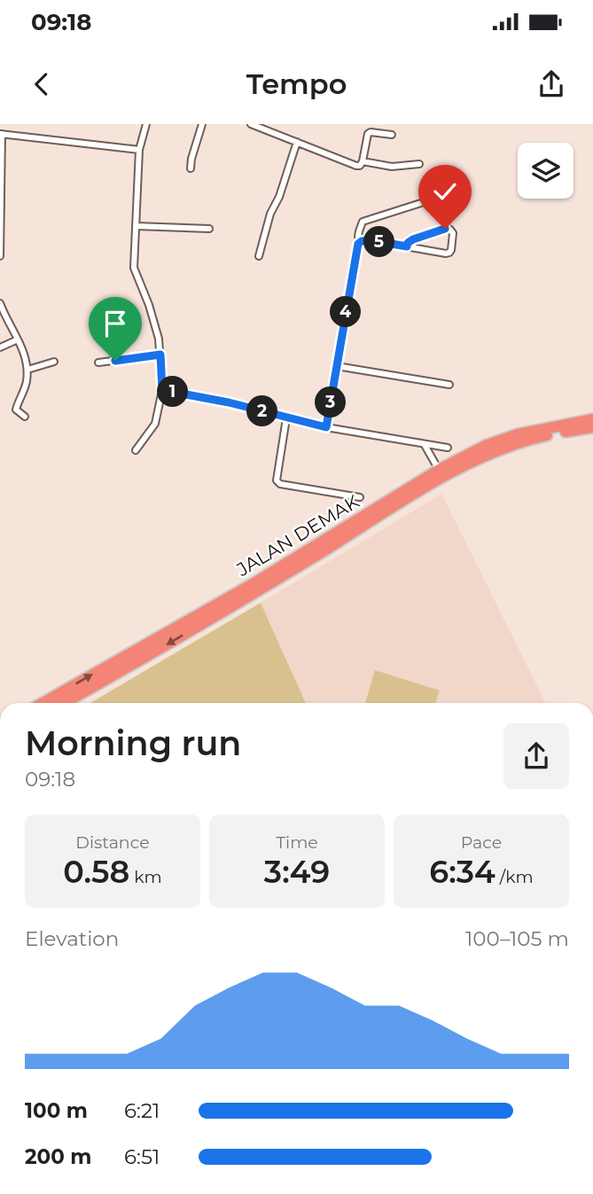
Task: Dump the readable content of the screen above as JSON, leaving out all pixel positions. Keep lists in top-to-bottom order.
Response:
{
  "streets": {
    "highway": ["JALAN DEMAK"]
  },
  "page": {
    "status": "09:18",
    "header": "Tempo",
    "pins": [
      "5",
      "4",
      "1",
      "3",
      "2"
    ],
    "heading": ["Morning run", "09:18"],
    "stats": [
      ["Distance", "0.58 km"],
      ["Time", "3:49"],
      ["Pace", "6:34 /km"]
    ],
    "chart": ["Elevation", "100–105 m"],
    "list": [
      {
        "name": "100 m",
        "note": "6:21"
      },
      {
        "name": "200 m",
        "note": "6:51"
      }
    ]
  }
}
